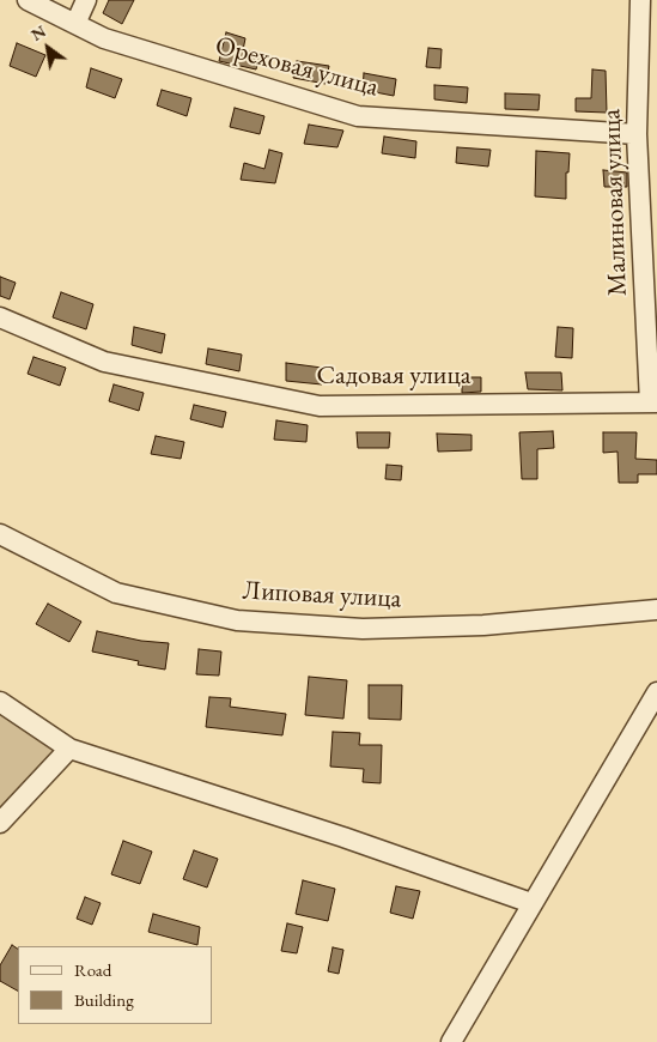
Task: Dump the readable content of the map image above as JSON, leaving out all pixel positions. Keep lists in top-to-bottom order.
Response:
{
  "streets": {
    "street": [
      "Ореховая улица",
      "Малиновая улица",
      "Садовая улица",
      "Липовая улица"
    ]
  },
  "crossings": [
    ["Ореховая улица", "Малиновая улица"],
    ["Малиновая улица", "Садовая улица"]
  ],
  "legend": ["Road", "Building"],
  "north": "top left"
}
